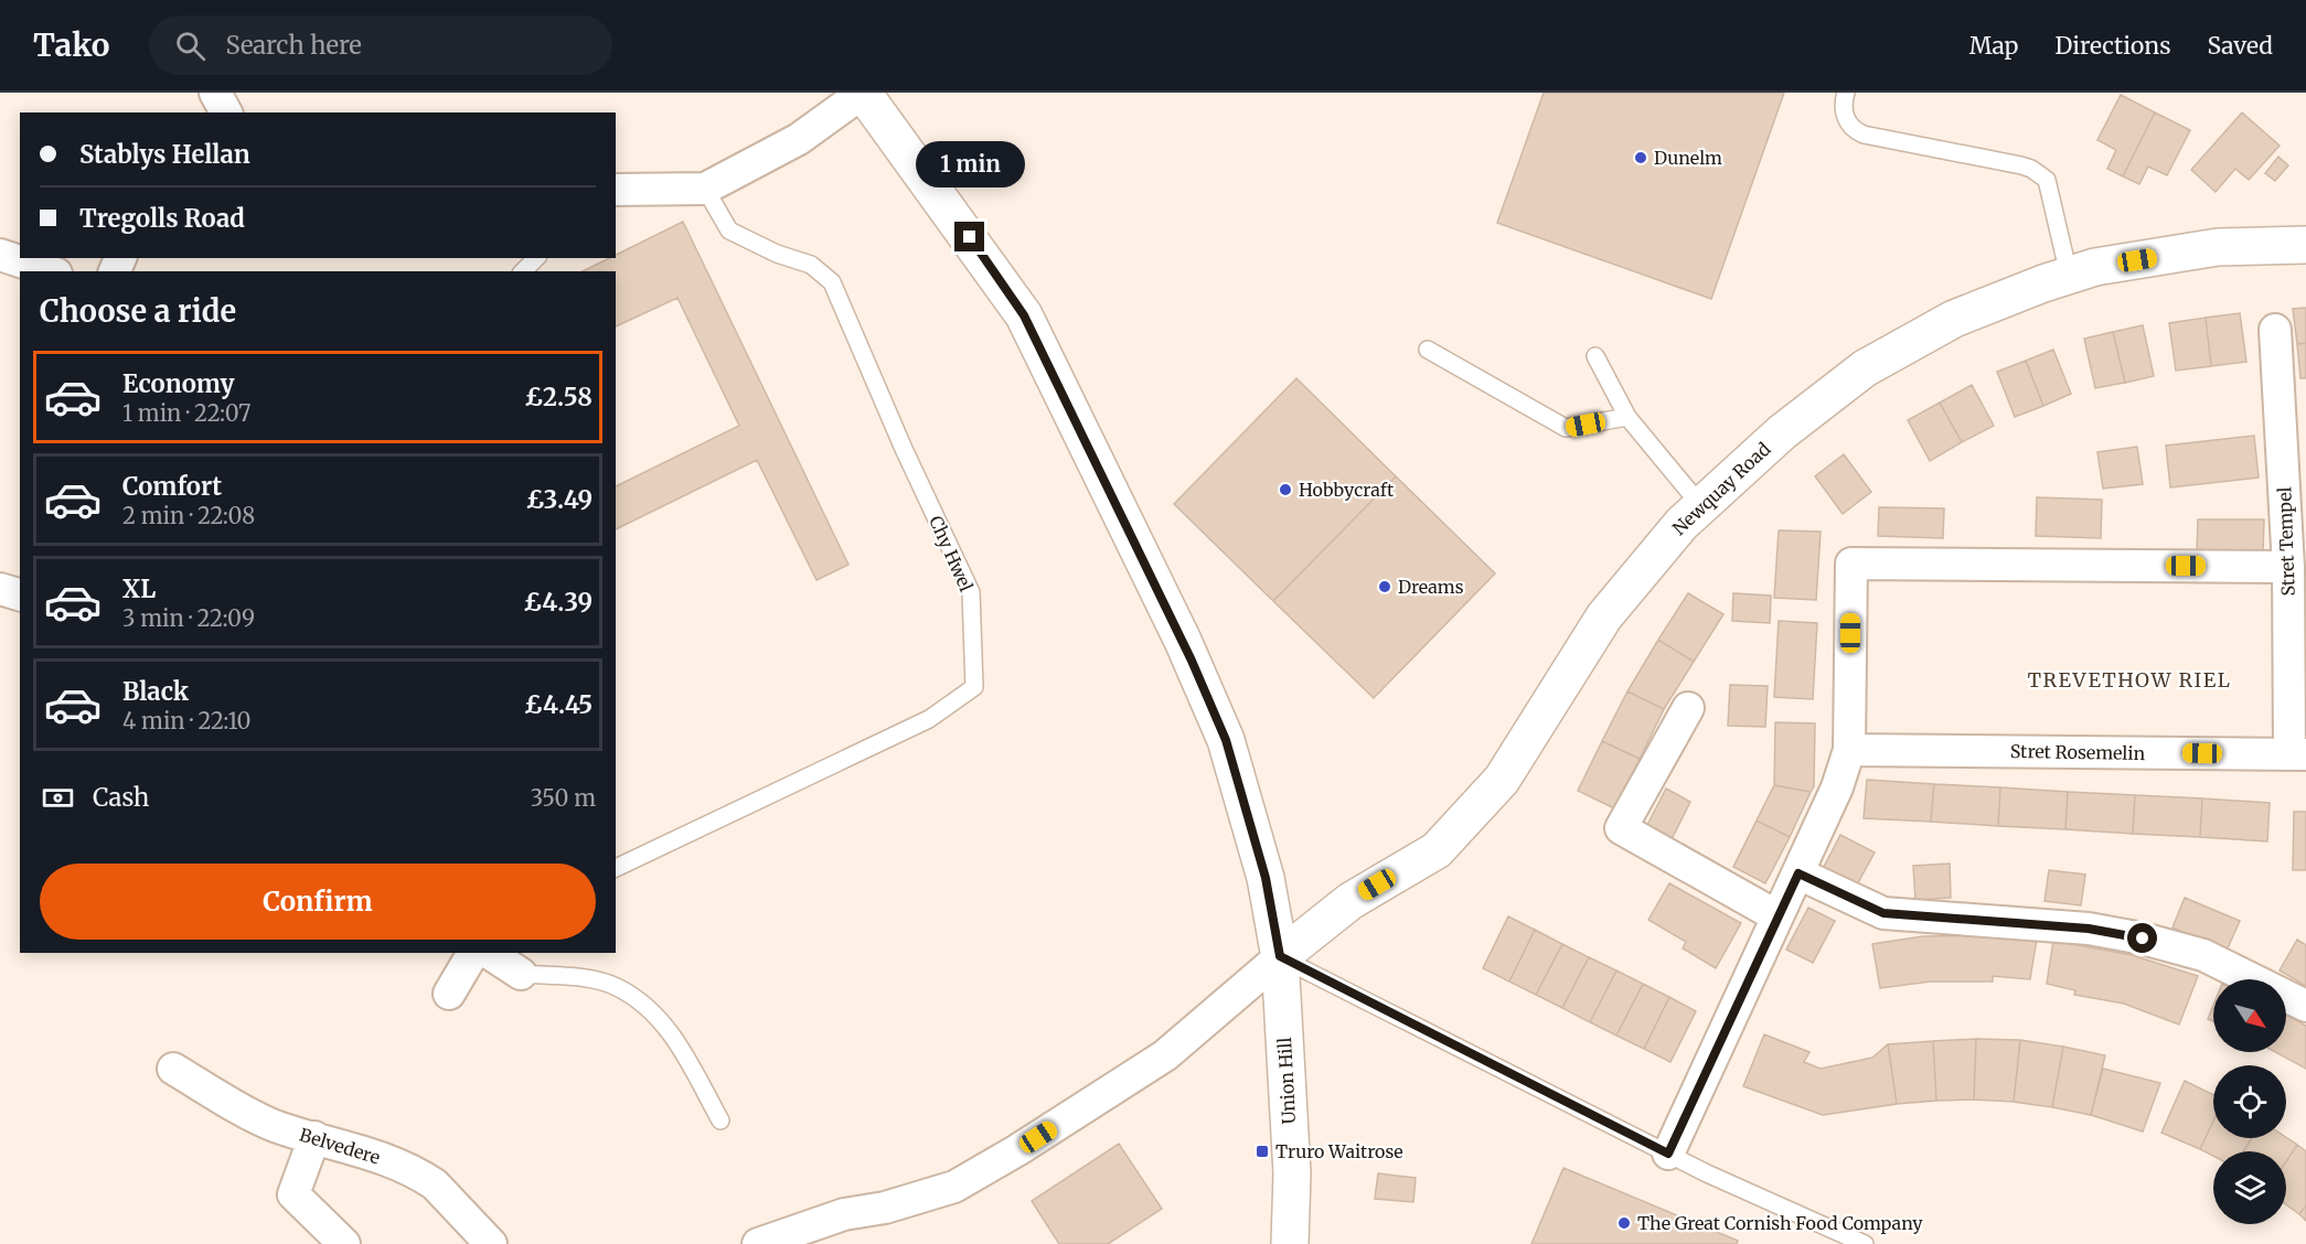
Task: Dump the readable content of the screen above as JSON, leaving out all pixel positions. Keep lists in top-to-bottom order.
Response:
{
  "streets": {
    "highway": ["Newquay Road", "Union Hill"],
    "street": ["Stret Tempel", "Stret Rosemelin", "Belvedere"],
    "lane": ["Chy Hwel"]
  },
  "crossings": [
    ["Newquay Road", "Union Hill"],
    ["Stret Tempel", "Stret Rosemelin"]
  ],
  "districts": ["TREVETHOW RIEL"],
  "places": {
    "other": [
      "Dunelm",
      "Hobbycraft",
      "Dreams",
      "The Great Cornish Food Company"
    ],
    "transit": ["Truro Waitrose"]
  },
  "north": "bottom right",
  "page": {
    "header": "Tako",
    "search": "Search here",
    "nav": ["Map", "Directions", "Saved"],
    "banner": ["Stablys Hellan", "Tregolls Road"],
    "bubble": "1 min",
    "heading": "Choose a ride",
    "list": [
      {
        "name": "Economy",
        "note": "1 min · 22:07",
        "value": "£2.58"
      },
      {
        "name": "Comfort",
        "note": "2 min · 22:08",
        "value": "£3.49"
      },
      {
        "name": "XL",
        "note": "3 min · 22:09",
        "value": "£4.39"
      },
      {
        "name": "Black",
        "note": "4 min · 22:10",
        "value": "£4.45"
      }
    ],
    "pay": ["Cash", "350 m"],
    "buttons": "Confirm"
  }
}
